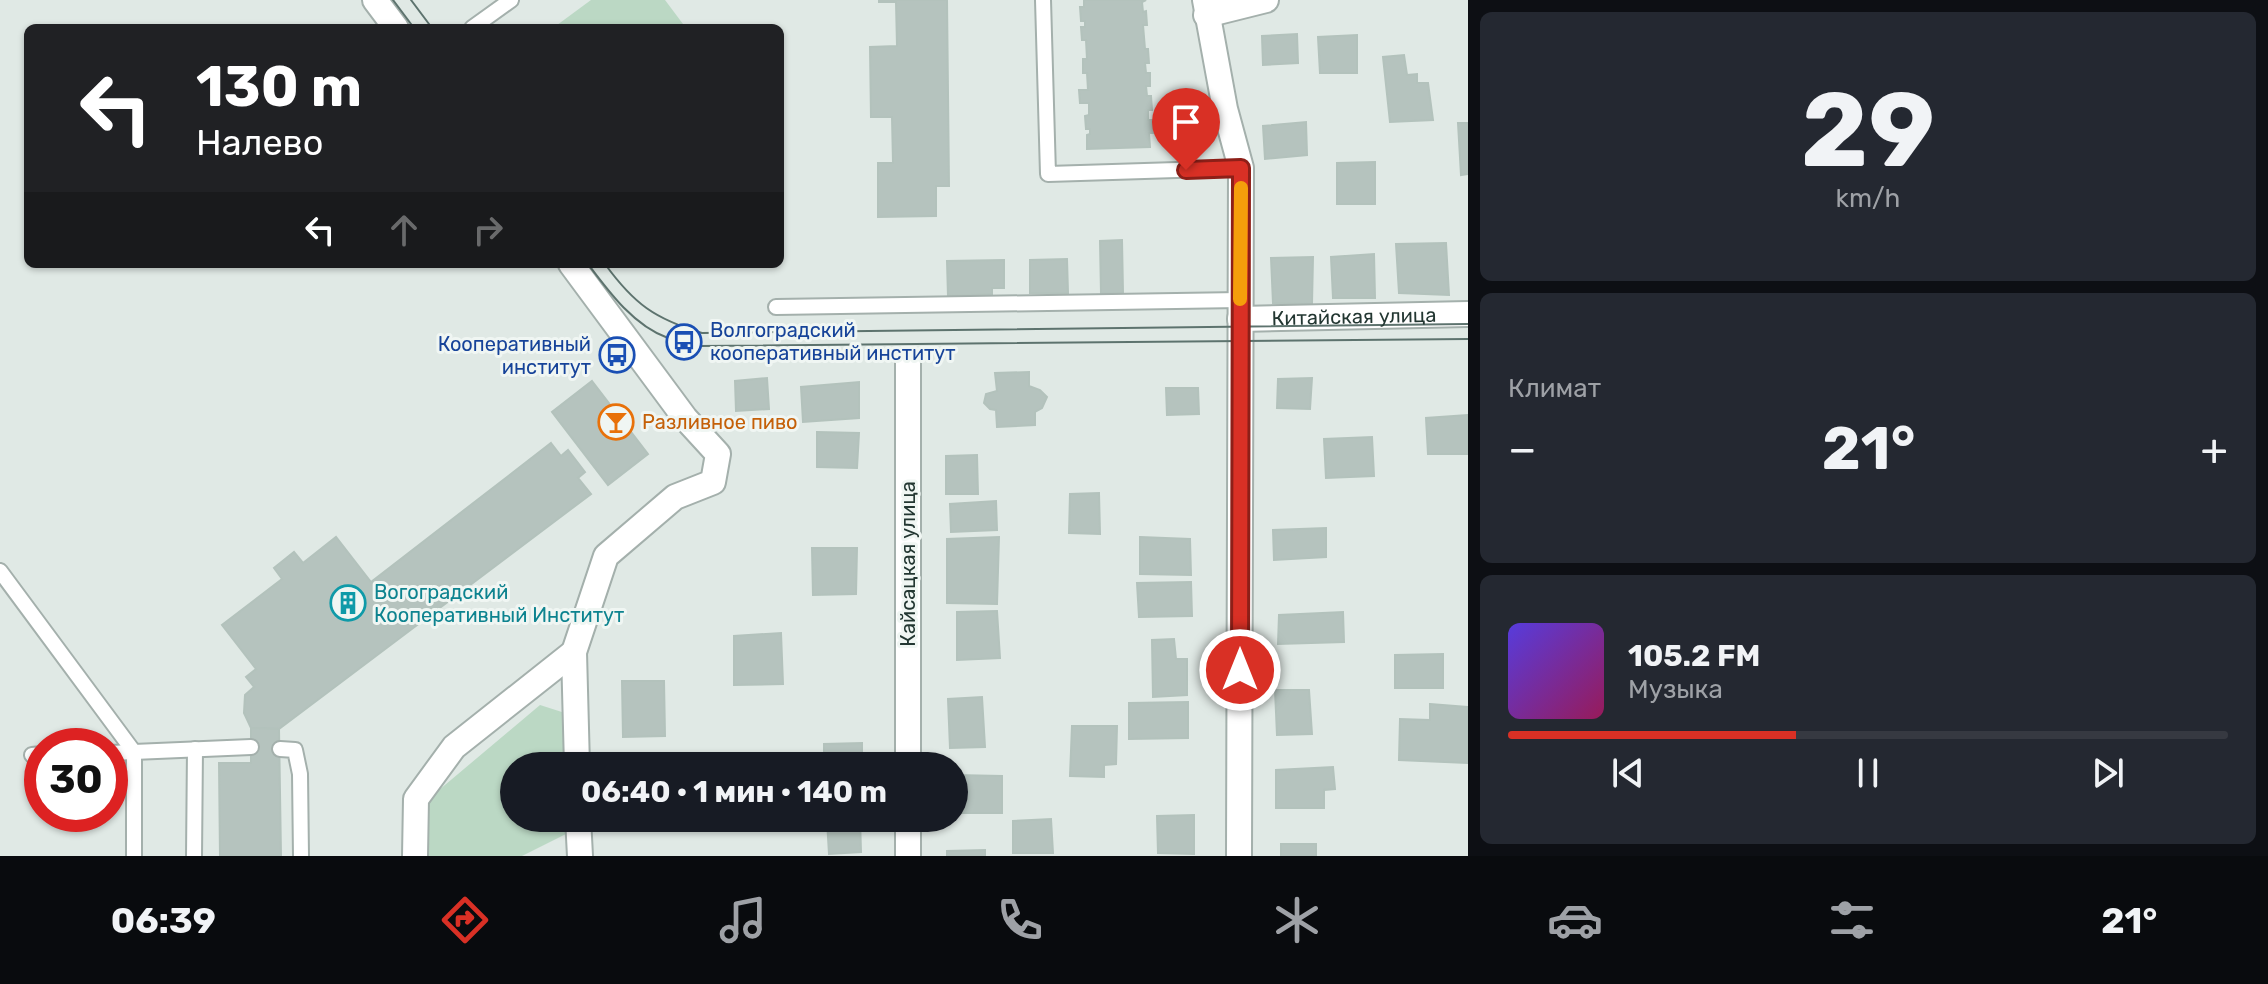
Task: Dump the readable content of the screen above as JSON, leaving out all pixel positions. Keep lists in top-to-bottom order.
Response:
{
  "streets": {
    "street": ["Китайская улица", "Кайсацкая улица"]
  },
  "places": {
    "bus stop": ["Волгоградский кооперативный институт", "Кооперативный институт"],
    "bar": ["Разливное пиво"],
    "building": ["Вогоградский Кооперативный Институт"]
  },
  "page": {
    "tile": [
      ["29", "km/h"],
      "Климат"
    ],
    "turn": ["130 m", "Налево"],
    "heat": ["−", "21°", "+"],
    "song": ["105.2 FM", "Музыка"],
    "limit": "30",
    "trip": "06:40 · 1 мин · 140 m",
    "tabs": ["06:39", "21°"]
  }
}
